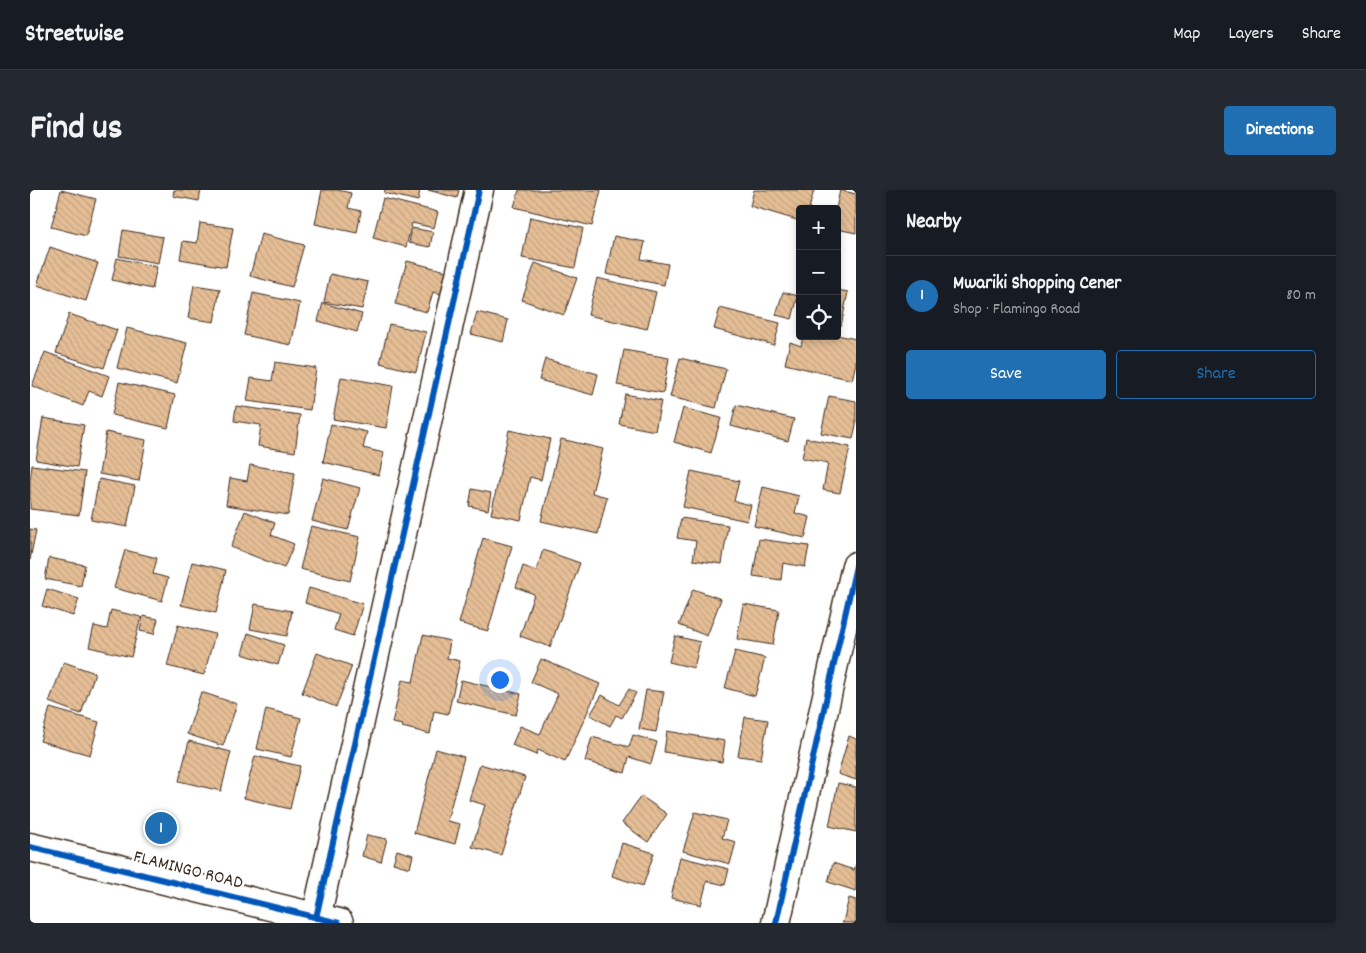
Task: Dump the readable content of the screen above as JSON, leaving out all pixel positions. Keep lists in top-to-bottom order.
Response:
{
  "streets": {
    "street": ["FLAMINGO ROAD"]
  },
  "page": {
    "header": "Streetwise",
    "nav": ["Map", "Layers", "Share"],
    "title": "Find us",
    "buttons": [
      "Directions",
      ["Save", "Share"]
    ],
    "heading": "Nearby",
    "map_buttons": ["+", "−"],
    "list": [
      {
        "mark": "1",
        "name": "Mwariki Shopping Cener",
        "note": "Shop · Flamingo Road",
        "value": "80 m"
      }
    ],
    "pins": "1"
  }
}
